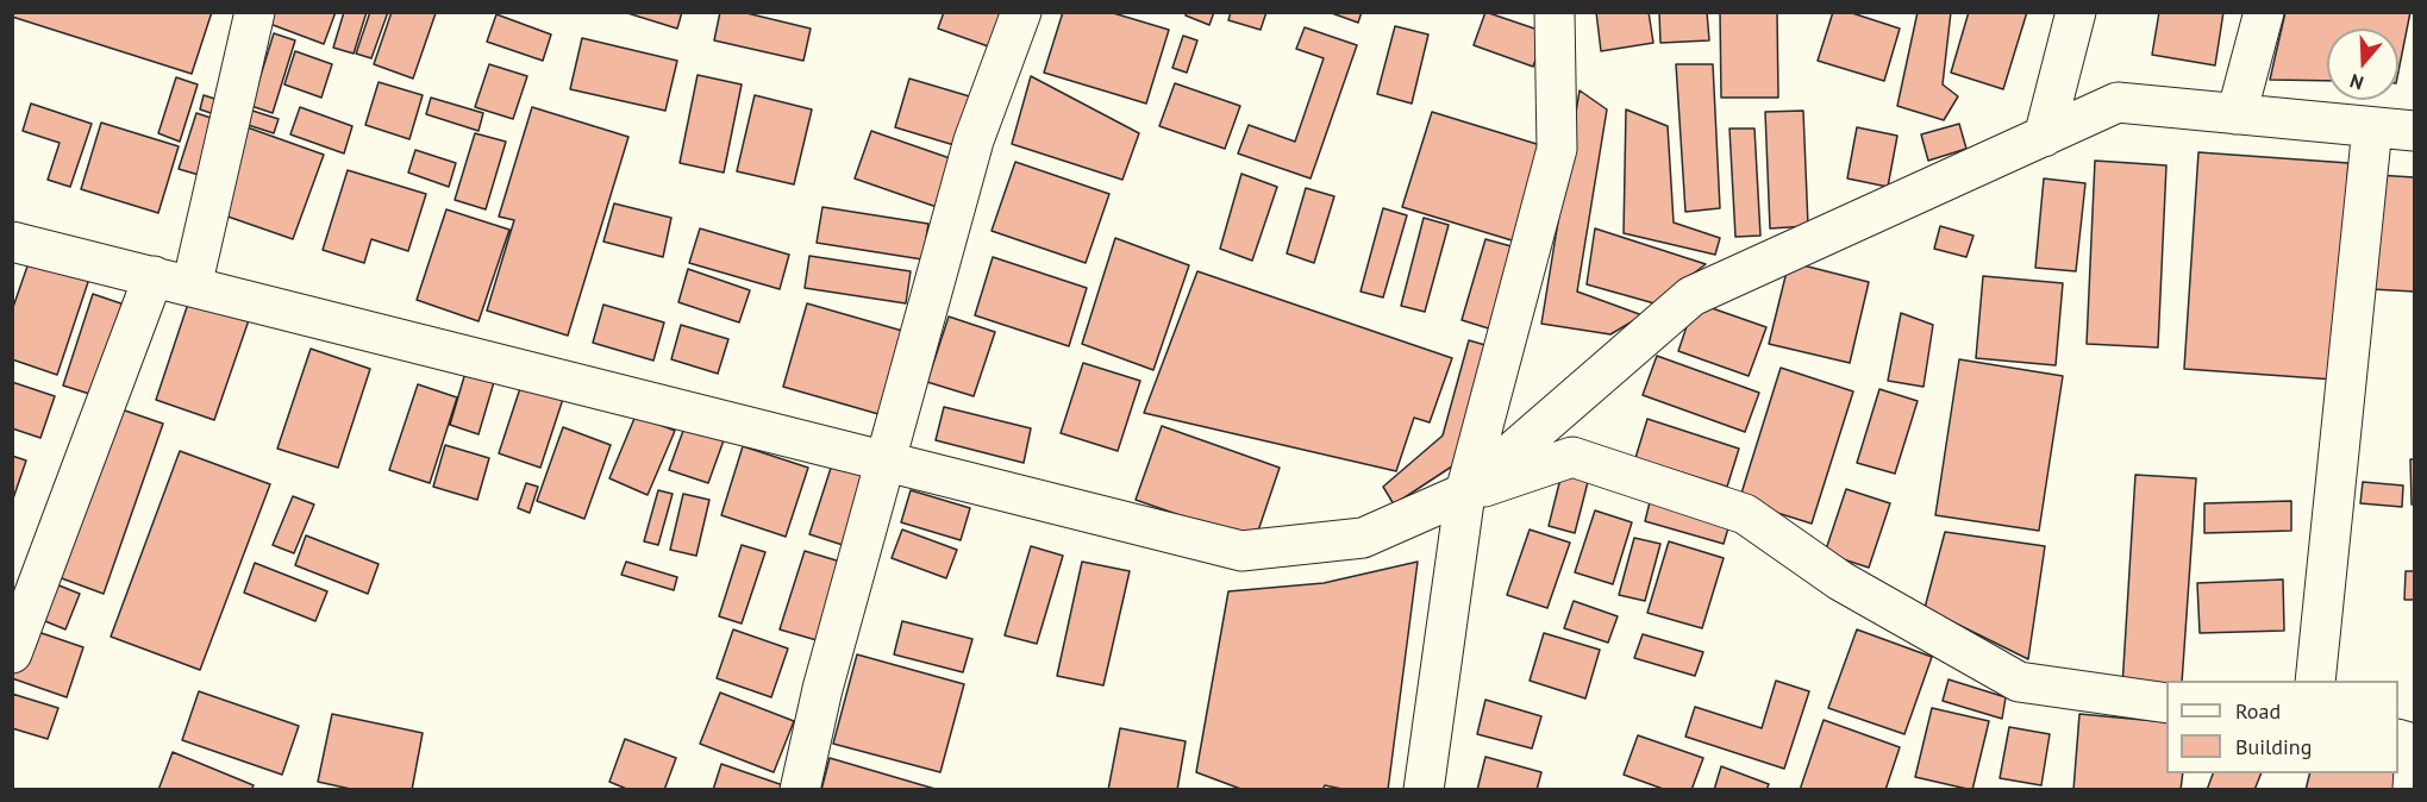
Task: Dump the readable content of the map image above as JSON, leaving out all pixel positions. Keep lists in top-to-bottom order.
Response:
{
  "legend": ["Road", "Building"],
  "north": "bottom"
}
